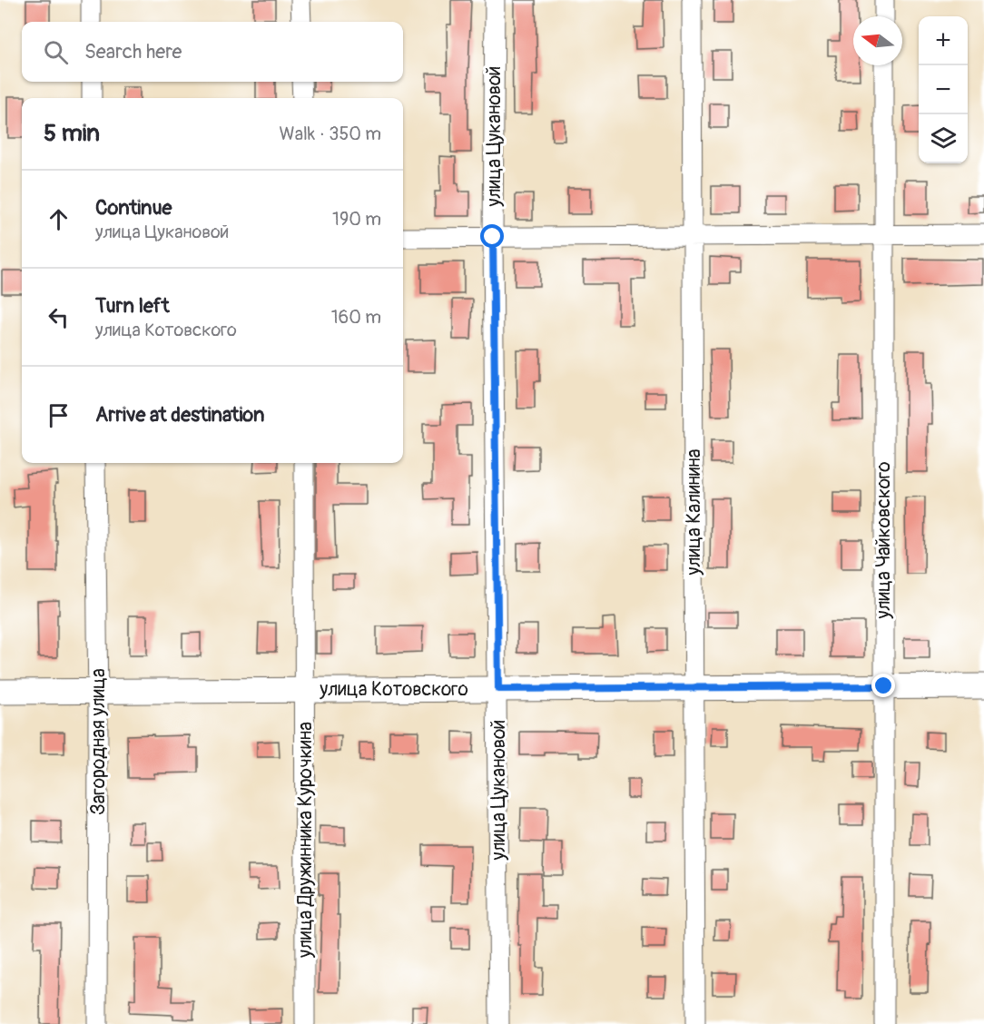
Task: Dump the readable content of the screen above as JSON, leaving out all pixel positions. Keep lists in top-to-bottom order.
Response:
{
  "streets": {
    "street": [
      "улица Цукановой",
      "улица Калинина",
      "улица Чайковского",
      "улица Котовского",
      "Загородная улица",
      "улица Дружинника Курочкина"
    ]
  },
  "crossings": [
    ["улица Цукановой", "улица Котовского"],
    ["улица Калинина", "улица Котовского"],
    ["улица Чайковского", "улица Котовского"],
    ["улица Котовского", "Загородная улица"],
    ["улица Котовского", "улица Дружинника Курочкина"]
  ],
  "north": "left",
  "page": {
    "map_buttons": ["+", "−"],
    "search": "Search here",
    "heading": ["5 min", "Walk · 350 m"],
    "list": [
      ["Continue", "улица Цукановой", "190 m"],
      ["Turn left", "улица Котовского", "160 m"],
      "Arrive at destination"
    ]
  }
}
